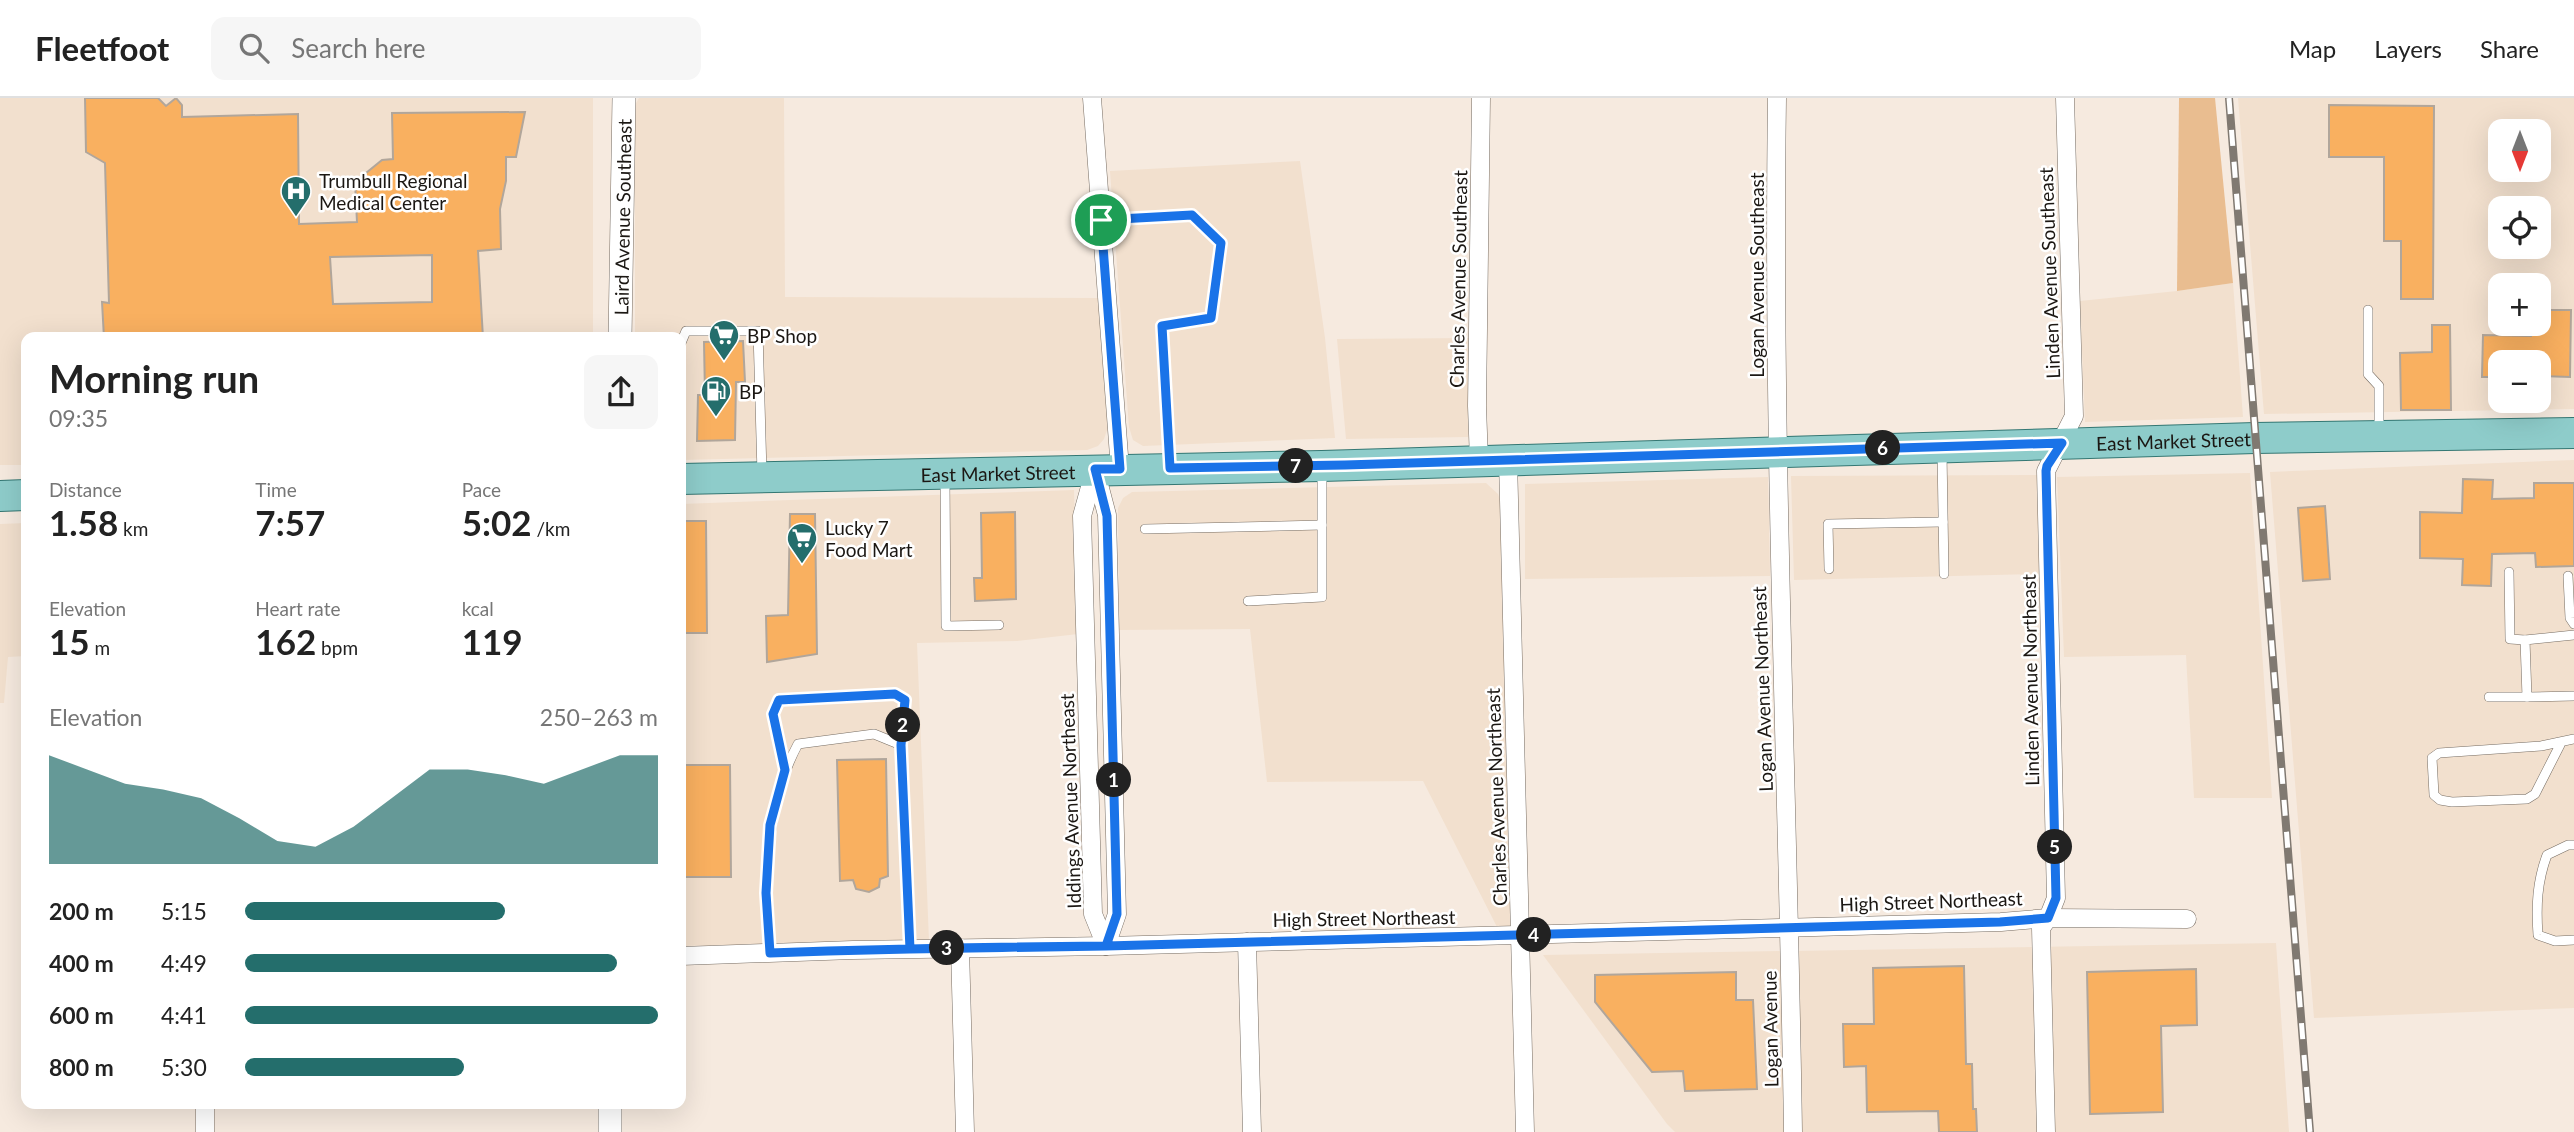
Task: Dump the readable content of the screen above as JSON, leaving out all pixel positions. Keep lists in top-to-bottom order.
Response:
{
  "streets": {
    "main road": ["East Market Street"],
    "street": [
      "Laird Avenue Southeast",
      "Linden Avenue Southeast",
      "Logan Avenue Southeast",
      "Charles Avenue Southeast",
      "Linden Avenue Northeast",
      "Logan Avenue Northeast",
      "Charles Avenue Northeast",
      "Iddings Avenue Northeast",
      "High Street Northeast",
      "Logan Avenue"
    ]
  },
  "crossings": [
    ["Linden Avenue Southeast", "East Market Street"],
    ["Linden Avenue Southeast", "Linden Avenue Northeast"],
    ["Logan Avenue Southeast", "East Market Street"],
    ["Logan Avenue Southeast", "Logan Avenue Northeast"],
    ["Charles Avenue Southeast", "East Market Street"],
    ["Charles Avenue Southeast", "Charles Avenue Northeast"],
    ["East Market Street", "Linden Avenue Northeast"],
    ["East Market Street", "Logan Avenue Northeast"],
    ["East Market Street", "Charles Avenue Northeast"],
    ["East Market Street", "Iddings Avenue Northeast"],
    ["Linden Avenue Northeast", "High Street Northeast"],
    ["Logan Avenue Northeast", "High Street Northeast"],
    ["Logan Avenue Northeast", "Logan Avenue"],
    ["Charles Avenue Northeast", "High Street Northeast"],
    ["Iddings Avenue Northeast", "High Street Northeast"],
    ["High Street Northeast", "Logan Avenue"]
  ],
  "places": {
    "hospital": ["Trumbull Regional Medical Center"],
    "supermarket": ["BP Shop", "Lucky 7 Food Mart"],
    "fuel station": ["BP"]
  },
  "north": "bottom",
  "page": {
    "header": "Fleetfoot",
    "search": "Search here",
    "nav": ["Map", "Layers", "Share"],
    "map_buttons": ["+", "−"],
    "heading": ["Morning run", "09:35"],
    "pins": [
      "6",
      "7",
      "2",
      "1",
      "5",
      "4",
      "3"
    ],
    "stats": [
      ["Distance", "1.58 km"],
      ["Time", "7:57"],
      ["Pace", "5:02 /km"],
      ["Elevation", "15 m"],
      ["Heart rate", "162 bpm"],
      ["kcal", "119"]
    ],
    "chart": ["Elevation", "250–263 m"],
    "list": [
      {
        "name": "200 m",
        "note": "5:15"
      },
      {
        "name": "400 m",
        "note": "4:49"
      },
      {
        "name": "600 m",
        "note": "4:41"
      },
      {
        "name": "800 m",
        "note": "5:30"
      }
    ]
  }
}
